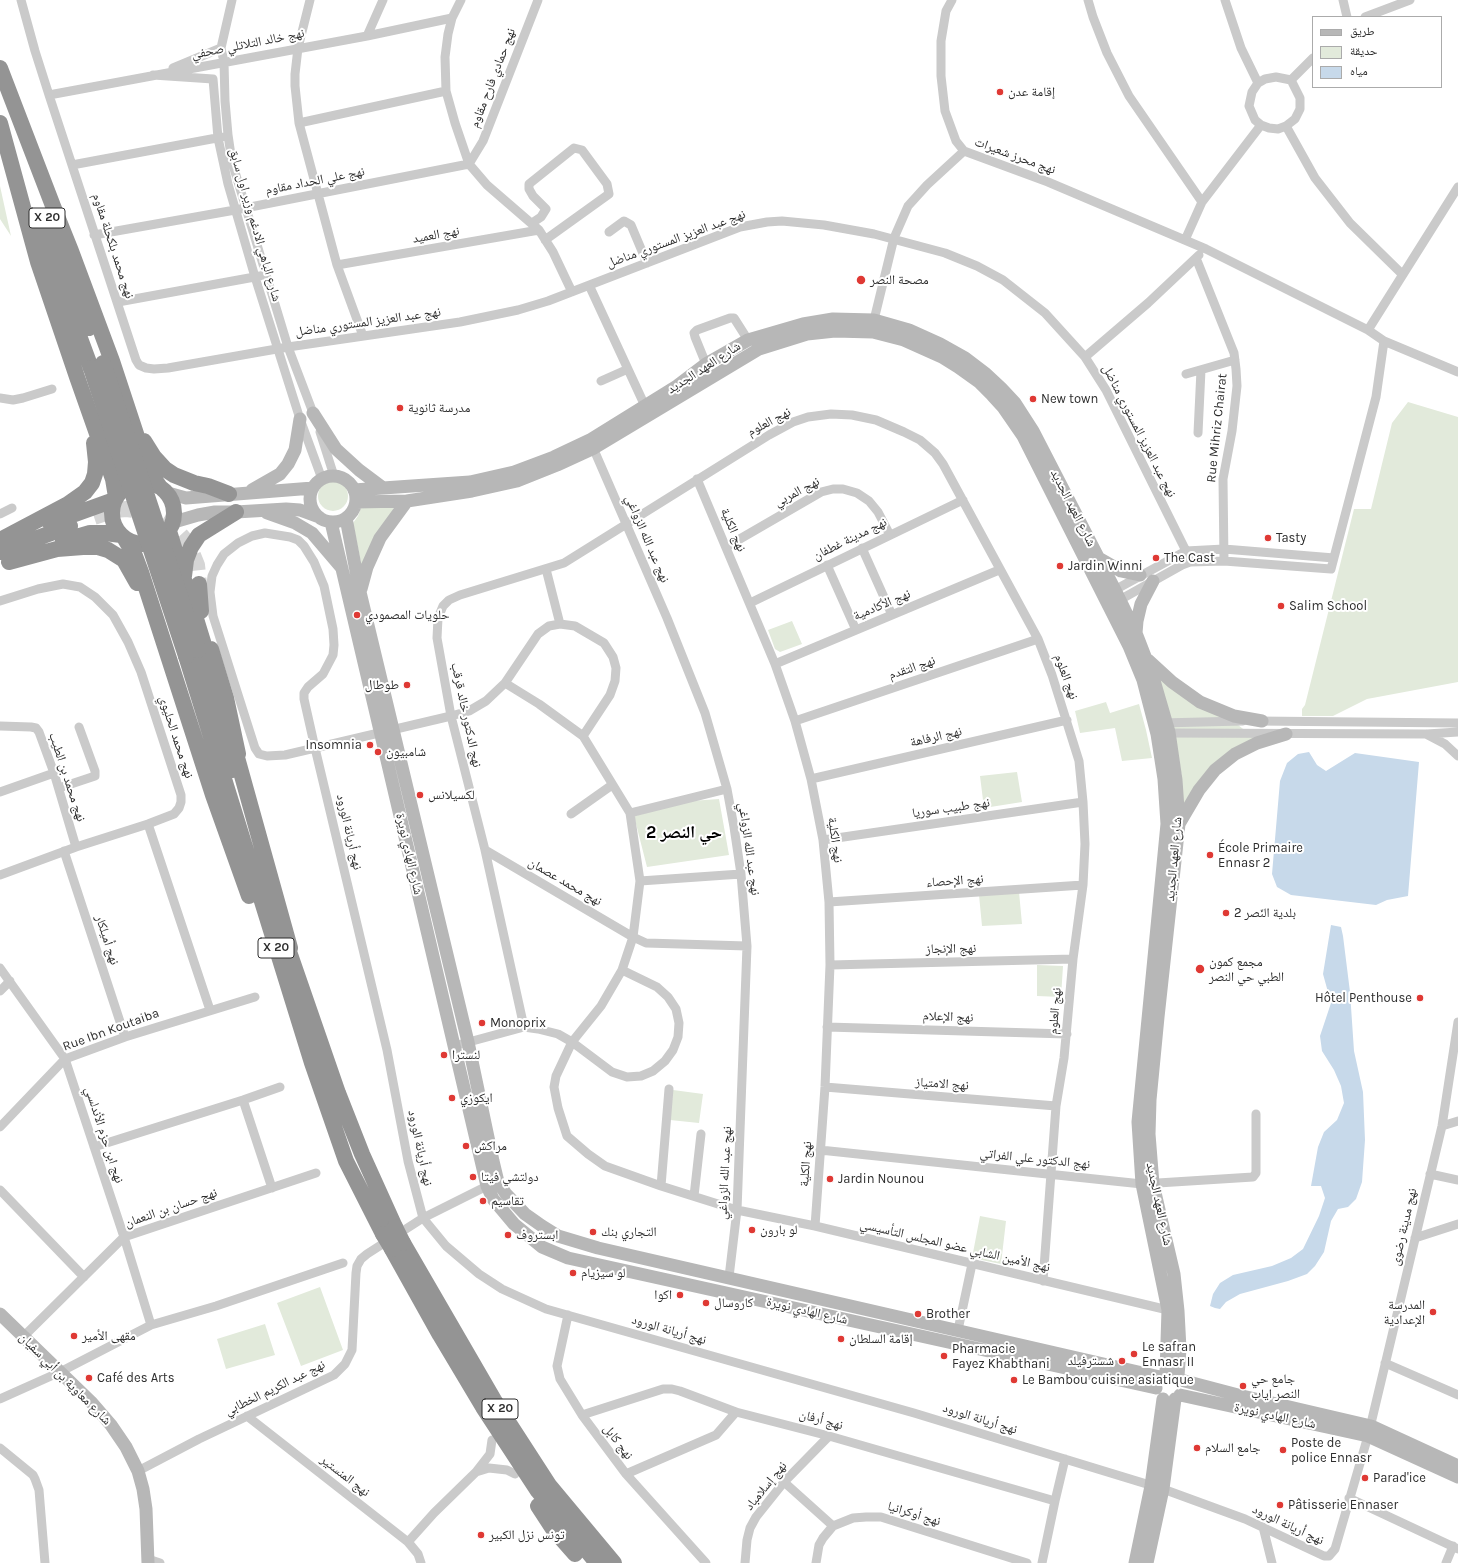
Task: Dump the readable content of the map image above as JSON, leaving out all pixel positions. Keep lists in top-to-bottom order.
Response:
{
  "streets": {
    "highway": ["X 20"],
    "main road": ["شارع العهد الجديد", "شارع الهادي نويرة", "شارع معاوية بن أبي سفيان"],
    "street": [
      "نهج خالد التلاتلي صحفي",
      "نهج حمادي فارح مقاوم",
      "نهج محرز شعيرات",
      "نهج علي الحداد مقاوم",
      "شارع الباهي الادغم وزير اول سابق",
      "نهج العميد",
      "نهج عبد العزيز المستوري مناضل",
      "نهج محمد بلكحلة مقاوم",
      "نهج العلوم",
      "Rue Mihriz Chairat",
      "نهج المربي",
      "نهج الكلية",
      "نهج عبد الله الزواغي",
      "نهج مدينة غطفان",
      "نهج الأكادمية",
      "نهج التقدم",
      "نهج الدكتور خالد قرقب",
      "نهج محمد الحليوي",
      "نهج الرفاهة",
      "نهج محمد بن الطيب",
      "نهج طبيب سوريا",
      "نهج أريانة الورود",
      "نهج الإحصاء",
      "نهج محمد عصمان",
      "نهج أميلكار",
      "نهج الإنجاز",
      "نهج الإعلام",
      "Rue Ibn Koutaiba",
      "نهج الامتياز",
      "نهج ابن حزم الأندلسي",
      "نهج الدكتور علي الفراتي",
      "نهج حسان بن النعمان",
      "نهج مدينة رضوى",
      "نهج الأمين الشابي عضو المجلس التأسيسي",
      "نهج عبد الكريم الخطابي",
      "نهج أرفان",
      "نهج كابل",
      "نهج المنستير",
      "نهج إسلامباد",
      "نهج أوكرانيا"
    ]
  },
  "crossings": [
    ["نهج خالد التلاتلي صحفي", "شارع الباهي الادغم وزير اول سابق"],
    ["نهج خالد التلاتلي صحفي", "نهج محمد بلكحلة مقاوم"],
    ["نهج حمادي فارح مقاوم", "نهج علي الحداد مقاوم"],
    ["نهج محرز شعيرات", "نهج عبد العزيز المستوري مناضل"],
    ["نهج محرز شعيرات", "شارع العهد الجديد"],
    ["نهج علي الحداد مقاوم", "شارع الباهي الادغم وزير اول سابق"],
    ["نهج علي الحداد مقاوم", "نهج محمد بلكحلة مقاوم"],
    ["شارع الباهي الادغم وزير اول سابق", "نهج عبد العزيز المستوري مناضل"],
    ["شارع الباهي الادغم وزير اول سابق", "نهج محمد بلكحلة مقاوم"],
    ["شارع الباهي الادغم وزير اول سابق", "شارع العهد الجديد"],
    ["شارع الباهي الادغم وزير اول سابق", "شارع الهادي نويرة"],
    ["نهج عبد العزيز المستوري مناضل", "نهج محمد بلكحلة مقاوم"],
    ["شارع العهد الجديد", "نهج عبد الله الزواغي"],
    ["شارع العهد الجديد", "نهج أريانة الورود"],
    ["شارع العهد الجديد", "شارع الهادي نويرة"],
    ["شارع العهد الجديد", "نهج الدكتور علي الفراتي"],
    ["شارع العهد الجديد", "نهج الأمين الشابي عضو المجلس التأسيسي"],
    ["نهج العلوم", "نهج الكلية"],
    ["نهج العلوم", "نهج عبد الله الزواغي"],
    ["نهج العلوم", "نهج مدينة غطفان"],
    ["نهج العلوم", "نهج الأكادمية"],
    ["نهج العلوم", "نهج التقدم"],
    ["نهج العلوم", "نهج الدكتور خالد قرقب"],
    ["نهج العلوم", "نهج الرفاهة"],
    ["نهج العلوم", "نهج طبيب سوريا"],
    ["نهج العلوم", "نهج الإحصاء"],
    ["نهج العلوم", "نهج الإنجاز"],
    ["نهج العلوم", "نهج الإعلام"],
    ["نهج العلوم", "نهج الامتياز"],
    ["نهج العلوم", "نهج الدكتور علي الفراتي"],
    ["نهج العلوم", "نهج الأمين الشابي عضو المجلس التأسيسي"],
    ["نهج المربي", "نهج الكلية"],
    ["نهج المربي", "نهج مدينة غطفان"],
    ["نهج الكلية", "نهج مدينة غطفان"],
    ["نهج الكلية", "نهج الأكادمية"],
    ["نهج الكلية", "نهج التقدم"],
    ["نهج الكلية", "نهج الرفاهة"],
    ["نهج الكلية", "نهج طبيب سوريا"],
    ["نهج الكلية", "نهج الإحصاء"],
    ["نهج الكلية", "نهج الإنجاز"],
    ["نهج الكلية", "نهج الإعلام"],
    ["نهج الكلية", "نهج الامتياز"],
    ["نهج الكلية", "نهج الدكتور علي الفراتي"],
    ["نهج الكلية", "نهج الأمين الشابي عضو المجلس التأسيسي"],
    ["نهج عبد الله الزواغي", "نهج الدكتور خالد قرقب"],
    ["نهج عبد الله الزواغي", "شارع الهادي نويرة"],
    ["نهج عبد الله الزواغي", "نهج محمد عصمان"],
    ["نهج عبد الله الزواغي", "نهج الأمين الشابي عضو المجلس التأسيسي"],
    ["نهج الدكتور خالد قرقب", "نهج أريانة الورود"],
    ["نهج الدكتور خالد قرقب", "نهج محمد عصمان"],
    ["نهج محمد الحليوي", "نهج محمد بن الطيب"],
    ["نهج محمد الحليوي", "نهج أميلكار"],
    ["نهج أريانة الورود", "شارع الهادي نويرة"],
    ["نهج أريانة الورود", "نهج مدينة رضوى"],
    ["نهج أريانة الورود", "نهج عبد الكريم الخطابي"],
    ["نهج أريانة الورود", "نهج كابل"],
    ["شارع الهادي نويرة", "نهج مدينة رضوى"],
    ["شارع الهادي نويرة", "نهج عبد الكريم الخطابي"],
    ["نهج أميلكار", "Rue Ibn Koutaiba"],
    ["Rue Ibn Koutaiba", "نهج ابن حزم الأندلسي"],
    ["نهج ابن حزم الأندلسي", "نهج حسان بن النعمان"],
    ["نهج حسان بن النعمان", "شارع معاوية بن أبي سفيان"],
    ["شارع معاوية بن أبي سفيان", "نهج عبد الكريم الخطابي"],
    ["نهج عبد الكريم الخطابي", "نهج المنستير"],
    ["نهج أرفان", "نهج كابل"],
    ["نهج أرفان", "نهج إسلامباد"]
  ],
  "districts": ["حي النصر 2"],
  "places": [
    "إقامة عدن",
    "مصحة النصر",
    "New town",
    "مدرسة ثانوية",
    "Tasty",
    "The Cast",
    "Jardin Winni",
    "Salim School",
    "حلويات المصمودي",
    "طوطال",
    "Insomnia",
    "شامبيون",
    "لكسيلانس",
    "École Primaire Ennasr 2",
    "بلدية النّصر 2",
    "مجمع كمون الطبي حي النصر",
    "Hôtel Penthouse",
    "Monoprix",
    "لنسترا",
    "ايكوزي",
    "مراكش",
    "دولتشي فيتا",
    "Jardin Nounou",
    "تقاسيم",
    "لو بارون",
    "التجاري بنك",
    "ابستروف",
    "لو سيزيام",
    "اكوا",
    "كاروسال",
    "المدرسة الإعدادية",
    "Brother",
    "مقهى الأمير",
    "إقامة السلطان",
    "Le safran Ennasr II",
    "Pharmacie Fayez Khabthani",
    "شسترفيلد",
    "Café des Arts",
    "Le Bambou cuisine asiatique",
    "جامع حي النصر اياب",
    "جامع السلام",
    "Poste de police Ennasr",
    "Parad'ice",
    "Pâtisserie Ennaser",
    "تونس نزل الكبير"
  ],
  "legend": ["طريق", "حديقة", "مياه"]
}
